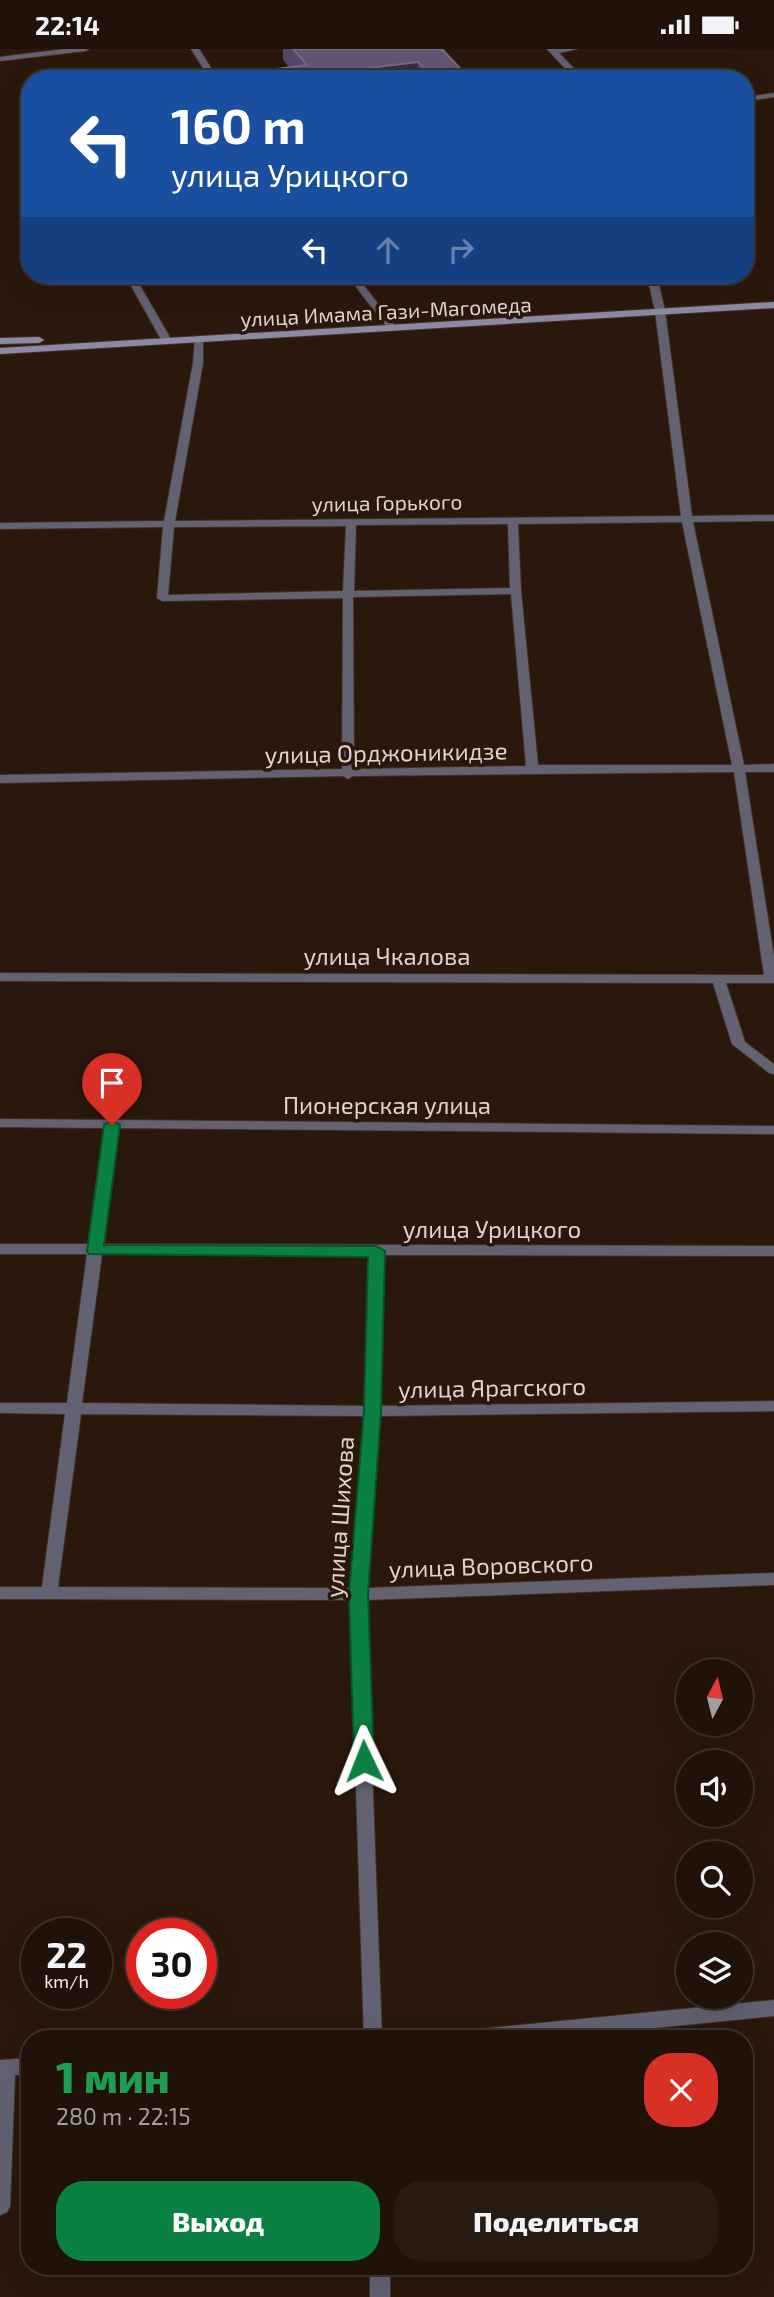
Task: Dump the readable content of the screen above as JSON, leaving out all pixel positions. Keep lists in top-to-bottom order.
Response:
{
  "streets": {
    "main road": ["улица Имама Гази-Магомеда"],
    "street": [
      "улица Горького",
      "улица Орджоникидзе",
      "улица Чкалова",
      "Пионерская улица",
      "улица Урицкого",
      "улица Ярагского",
      "улица Шихова",
      "улица Воровского"
    ]
  },
  "crossings": [
    ["улица Урицкого", "улица Шихова"],
    ["улица Ярагского", "улица Шихова"],
    ["улица Шихова", "улица Воровского"]
  ],
  "north": "top",
  "page": {
    "status": "22:14",
    "turn": ["160 m", "улица Урицкого"],
    "speed": "22 km/h",
    "limit": "30",
    "heading": ["1 мин", "280 m · 22:15"],
    "buttons": ["Выход", "Поделиться"]
  }
}
